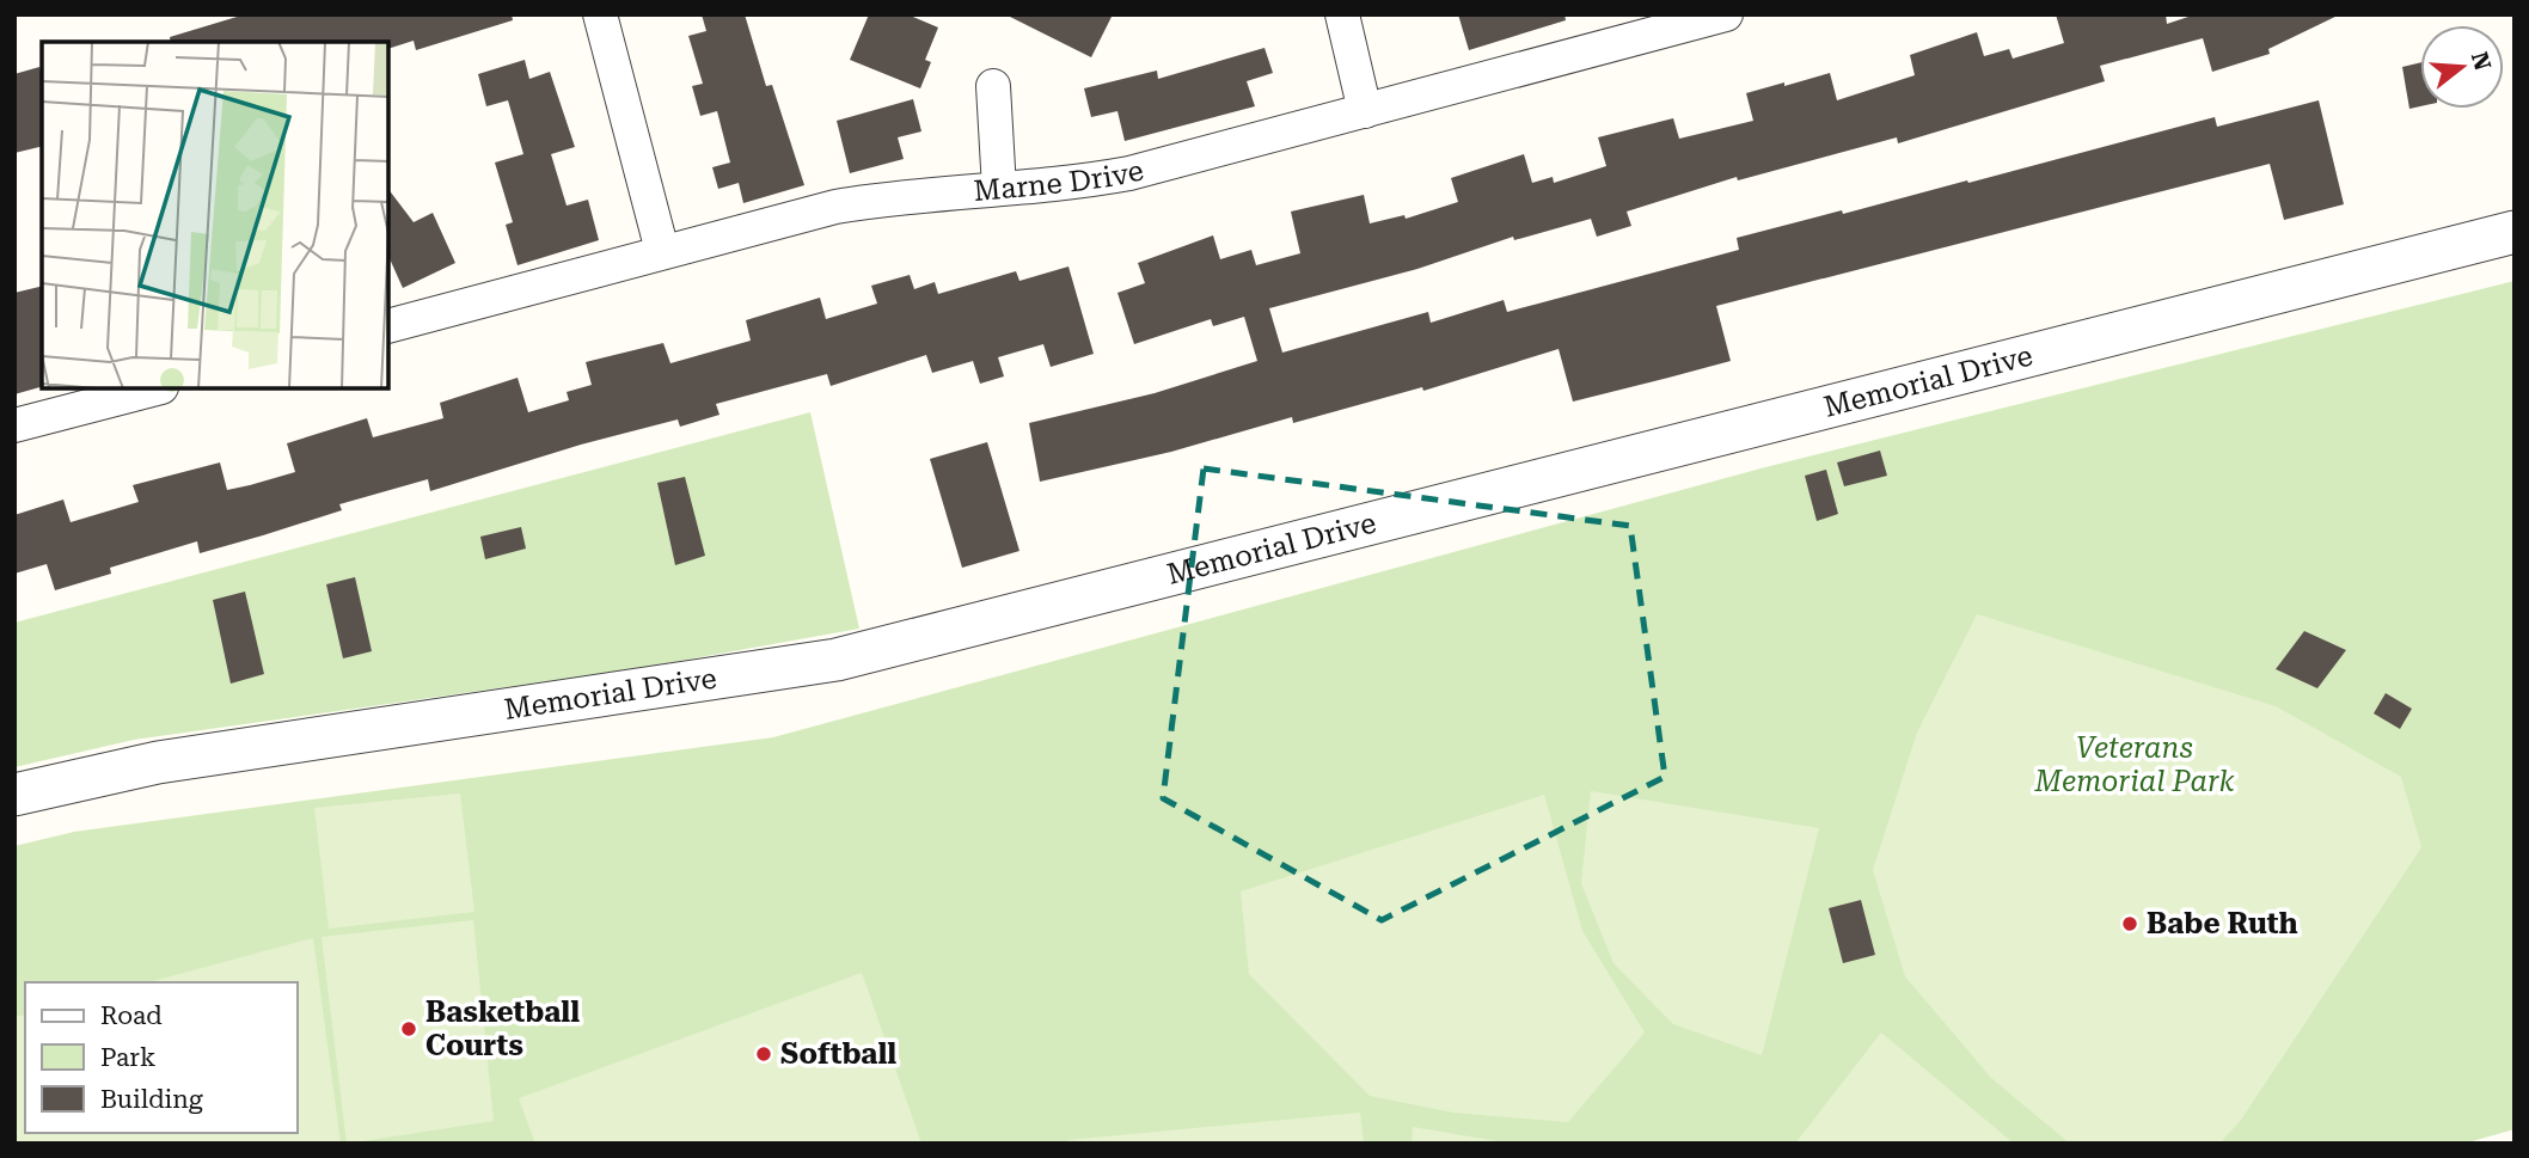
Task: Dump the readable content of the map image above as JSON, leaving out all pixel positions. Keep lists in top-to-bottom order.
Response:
{
  "streets": {
    "street": ["Marne Drive", "Memorial Drive"]
  },
  "parks": ["Veterans Memorial Park"],
  "places": ["Babe Ruth", "Basketball Courts", "Softball"],
  "legend": ["Road", "Park", "Building"],
  "north": "right"
}
